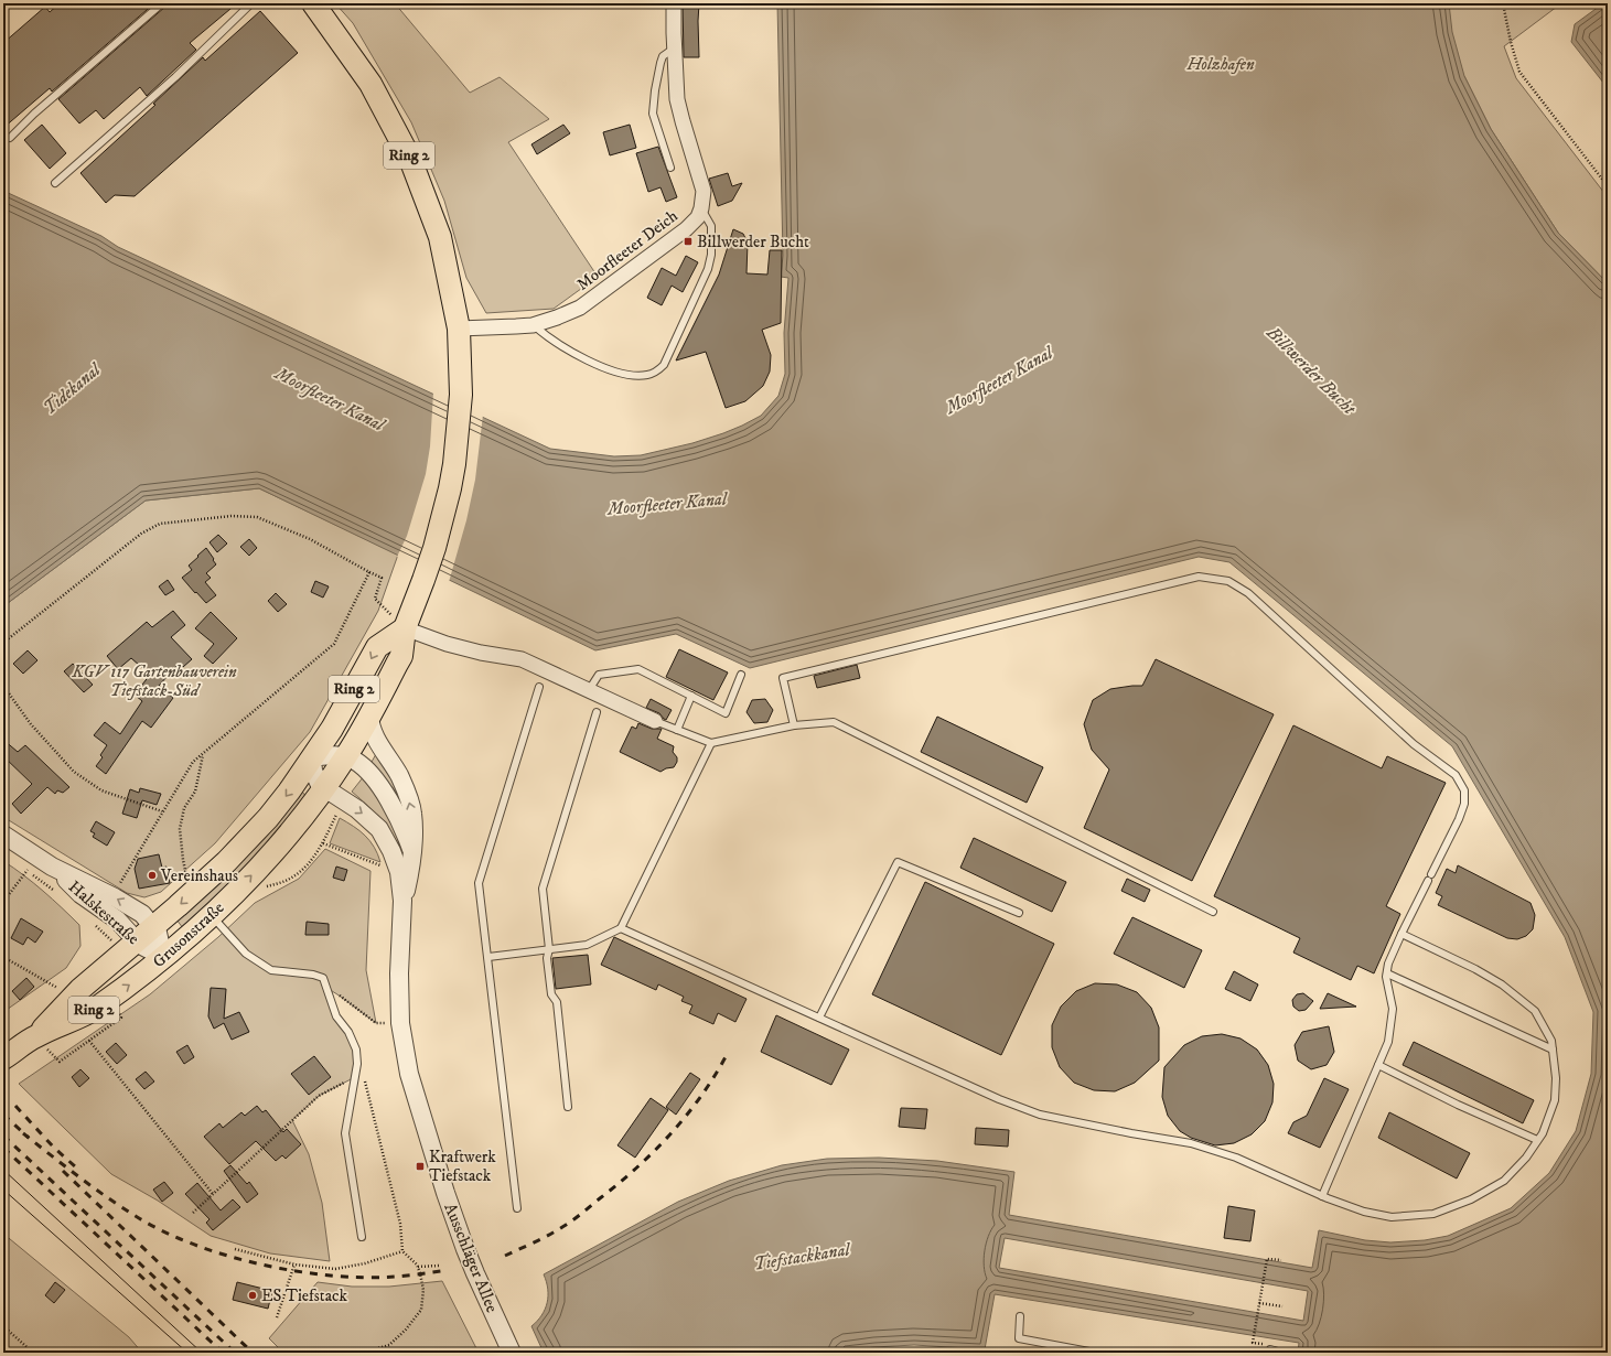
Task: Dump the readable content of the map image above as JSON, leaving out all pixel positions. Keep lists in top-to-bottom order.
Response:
{
  "streets": {
    "main road": ["Ring 2", "Grusonstraße"],
    "street": ["Moorfleeter Deich", "Halskestraße", "Ausschläger Allee"]
  },
  "crossings": [
    ["Ring 2", "Moorfleeter Deich"],
    ["Ring 2", "Grusonstraße"],
    ["Ring 2", "Ausschläger Allee"],
    ["Halskestraße", "Grusonstraße"],
    ["Grusonstraße", "Ausschläger Allee"]
  ],
  "water": [
    "Billwerder Bucht",
    "Moorfleeter Kanal",
    "Tidekanal",
    "Tiefstackkanal"
  ],
  "parks": ["Holzhafen", "KGV 117 Gartenbauverein Tiefstack-Süd"],
  "places": {
    "transit": ["Billwerder Bucht", "Kraftwerk Tiefstack"],
    "other": ["Vereinshaus", "ES Tiefstack"]
  }
}
